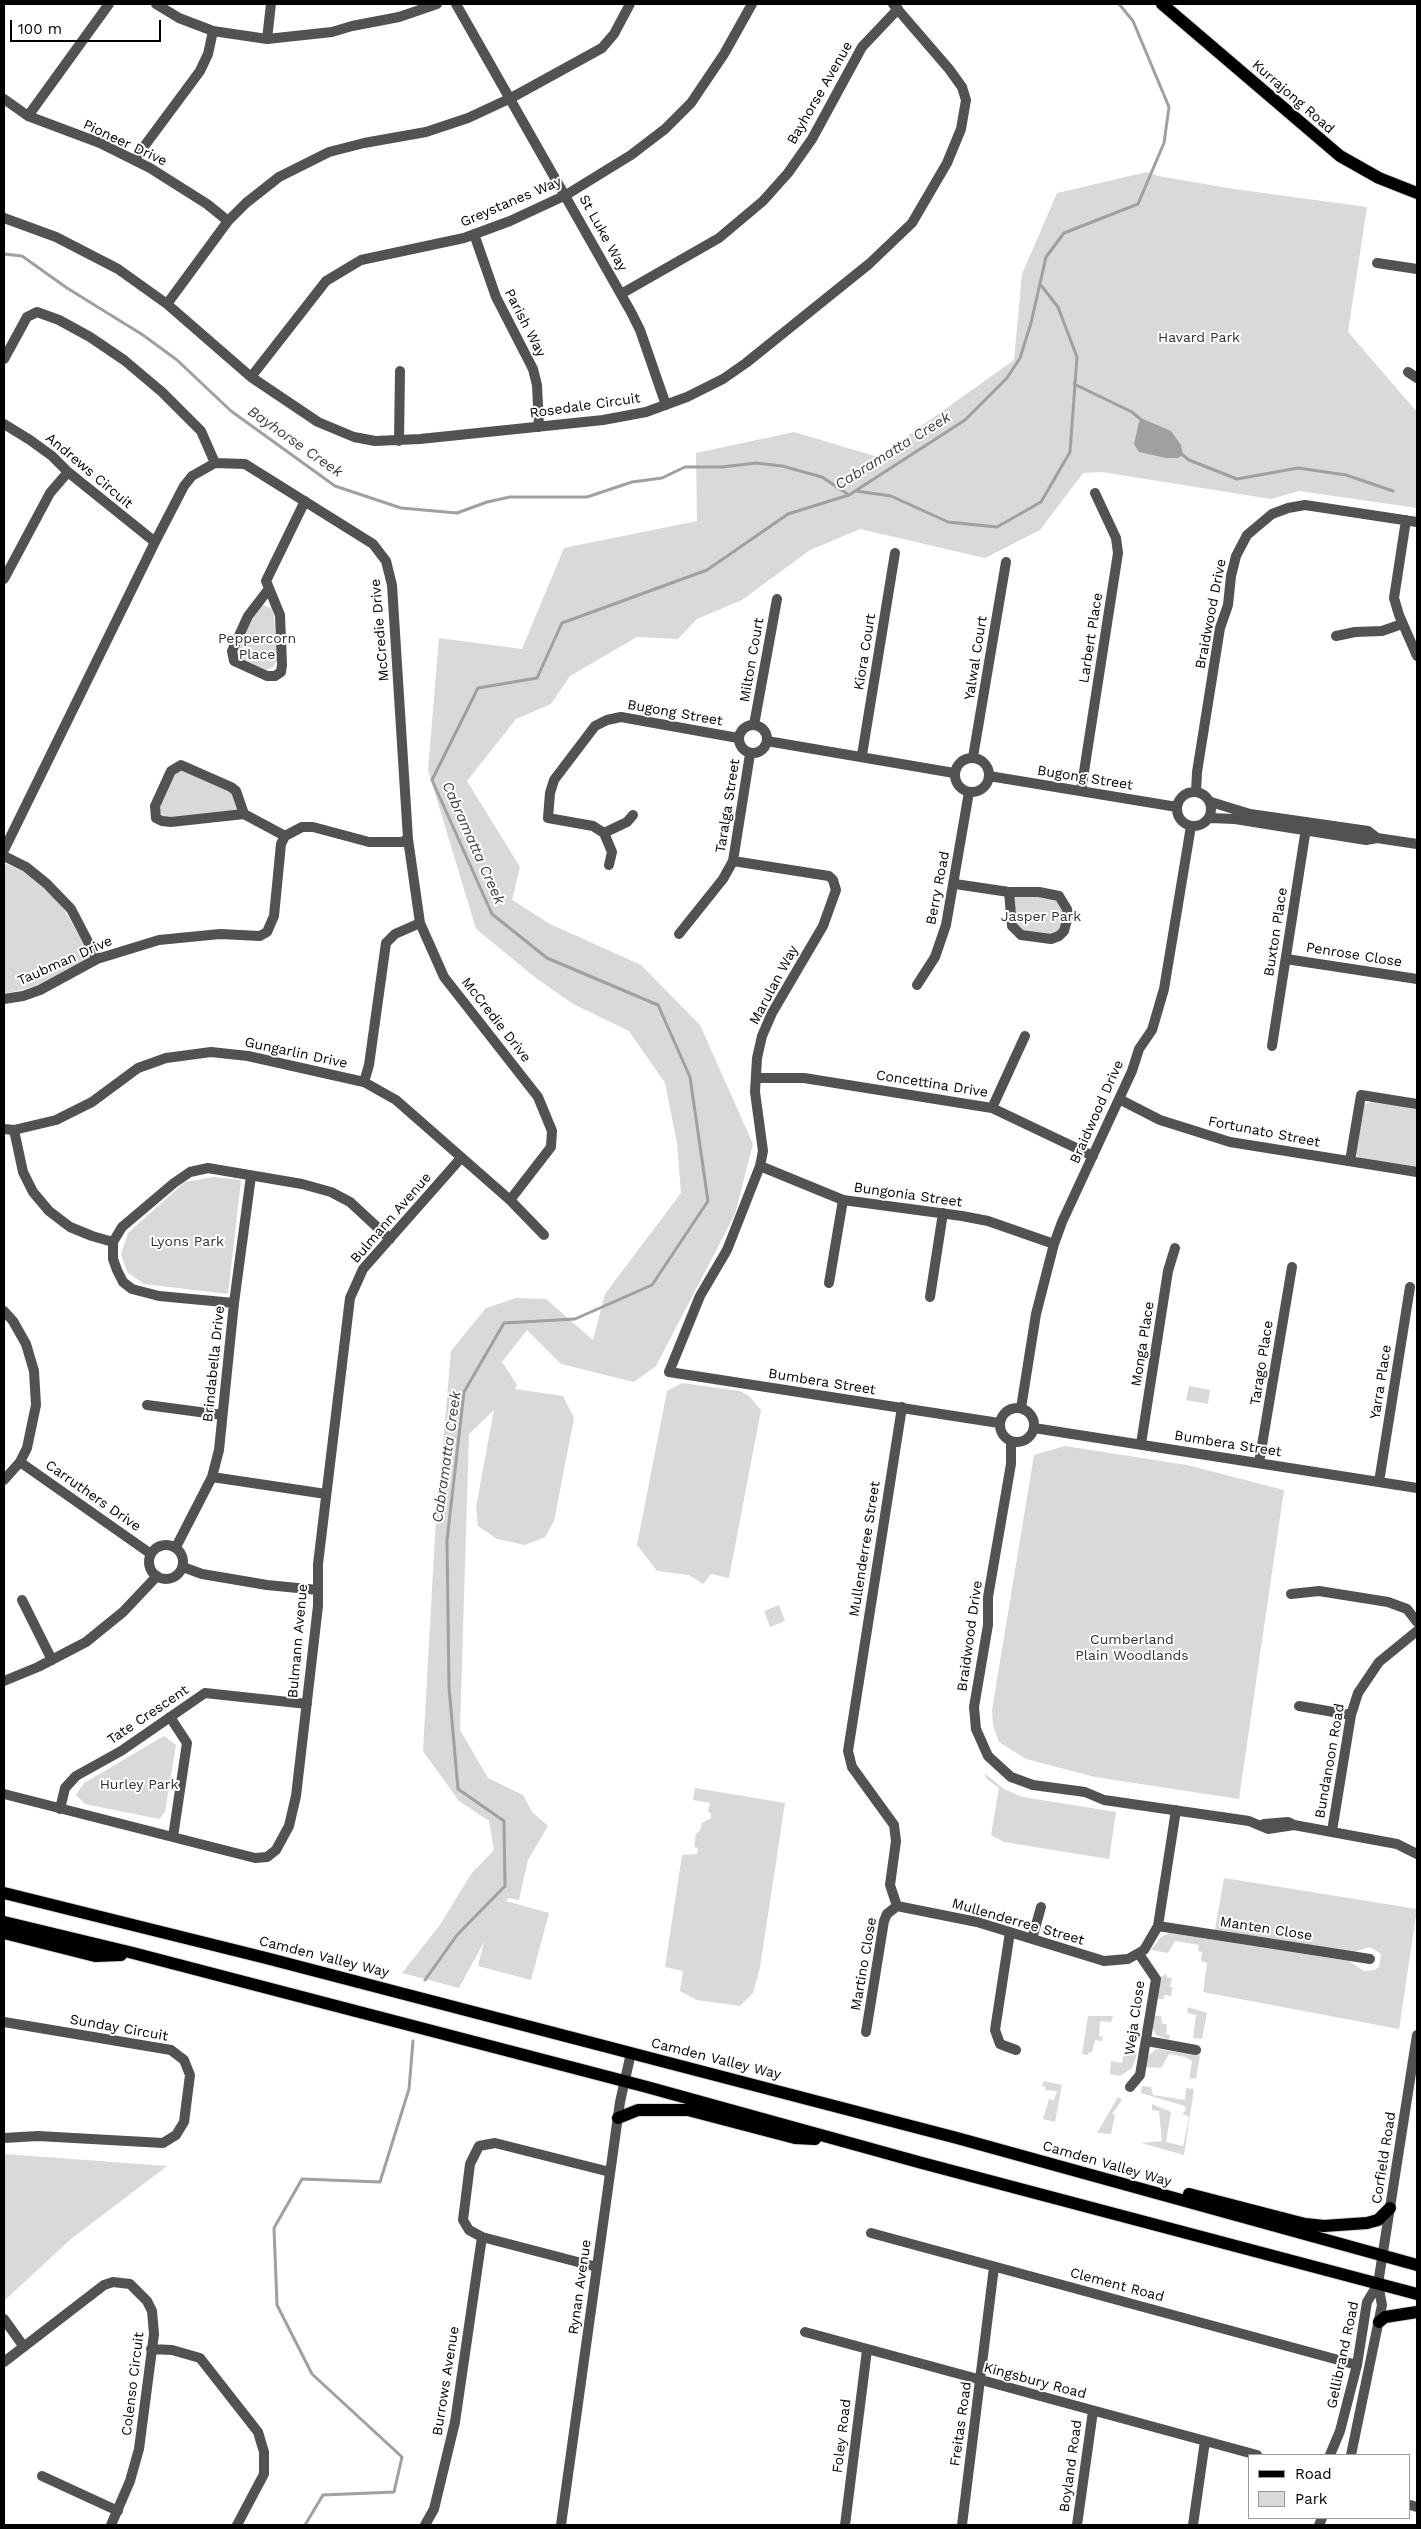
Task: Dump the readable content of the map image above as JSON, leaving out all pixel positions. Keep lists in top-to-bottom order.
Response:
{
  "streets": {
    "main road": ["Kurrajong Road", "Camden Valley Way"],
    "street": [
      "Bayhorse Avenue",
      "Pioneer Drive",
      "Greystanes Way",
      "St Luke Way",
      "Parish Way",
      "Rosedale Circuit",
      "Andrews Circuit",
      "Braidwood Drive",
      "McCredie Drive",
      "Larbert Place",
      "Kiora Court",
      "Yalwal Court",
      "Milton Court",
      "Bugong Street",
      "Taralga Street",
      "Berry Road",
      "Buxton Place",
      "Penrose Close",
      "Taubman Drive",
      "Marulan Way",
      "Gungarlin Drive",
      "Concettina Drive",
      "Fortunato Street",
      "Bungonia Street",
      "Bulmann Avenue",
      "Monga Place",
      "Tarago Place",
      "Brindabella Drive",
      "Bumbera Street",
      "Yarra Place",
      "Carruthers Drive",
      "Mullenderree Street",
      "Tate Crescent",
      "Bundanoon Road",
      "Manten Close",
      "Martino Close",
      "Weja Close",
      "Sunday Circuit",
      "Corfield Road",
      "Clement Road",
      "Rynan Avenue",
      "Gellibrand Road",
      "Burrows Avenue",
      "Kingsbury Road",
      "Colenso Circuit",
      "Freitas Road",
      "Foley Road",
      "Boyland Road"
    ]
  },
  "crossings": [
    ["Bayhorse Avenue", "St Luke Way"],
    ["Bayhorse Avenue", "Rosedale Circuit"],
    ["Greystanes Way", "St Luke Way"],
    ["Greystanes Way", "Parish Way"],
    ["Greystanes Way", "Rosedale Circuit"],
    ["St Luke Way", "Rosedale Circuit"],
    ["Parish Way", "Rosedale Circuit"],
    ["Braidwood Drive", "Bugong Street"],
    ["Braidwood Drive", "Concettina Drive"],
    ["Braidwood Drive", "Fortunato Street"],
    ["Braidwood Drive", "Bungonia Street"],
    ["Braidwood Drive", "Bumbera Street"],
    ["Braidwood Drive", "Bundanoon Road"],
    ["McCredie Drive", "Gungarlin Drive"],
    ["Larbert Place", "Bugong Street"],
    ["Yalwal Court", "Bugong Street"],
    ["Yalwal Court", "Berry Road"],
    ["Milton Court", "Bugong Street"],
    ["Milton Court", "Taralga Street"],
    ["Bugong Street", "Taralga Street"],
    ["Bugong Street", "Berry Road"],
    ["Taralga Street", "Marulan Way"],
    ["Buxton Place", "Penrose Close"],
    ["Marulan Way", "Concettina Drive"],
    ["Marulan Way", "Bungonia Street"],
    ["Marulan Way", "Bumbera Street"],
    ["Gungarlin Drive", "Bulmann Avenue"],
    ["Bulmann Avenue", "Tate Crescent"],
    ["Monga Place", "Bumbera Street"],
    ["Tarago Place", "Bumbera Street"],
    ["Brindabella Drive", "Carruthers Drive"],
    ["Bumbera Street", "Yarra Place"],
    ["Bumbera Street", "Mullenderree Street"],
    ["Mullenderree Street", "Martino Close"],
    ["Mullenderree Street", "Weja Close"],
    ["Camden Valley Way", "Corfield Road"],
    ["Camden Valley Way", "Rynan Avenue"],
    ["Corfield Road", "Gellibrand Road"],
    ["Clement Road", "Gellibrand Road"],
    ["Clement Road", "Freitas Road"],
    ["Kingsbury Road", "Freitas Road"],
    ["Kingsbury Road", "Foley Road"],
    ["Kingsbury Road", "Boyland Road"]
  ],
  "water": ["Bayhorse Creek", "Cabramatta Creek"],
  "parks": [
    "Havard Park",
    "Peppercorn Place",
    "Jasper Park",
    "Lyons Park",
    "Cumberland Plain Woodlands",
    "Hurley Park"
  ],
  "legend": ["Road", "Park"],
  "scale_bar": "100 m"
}
